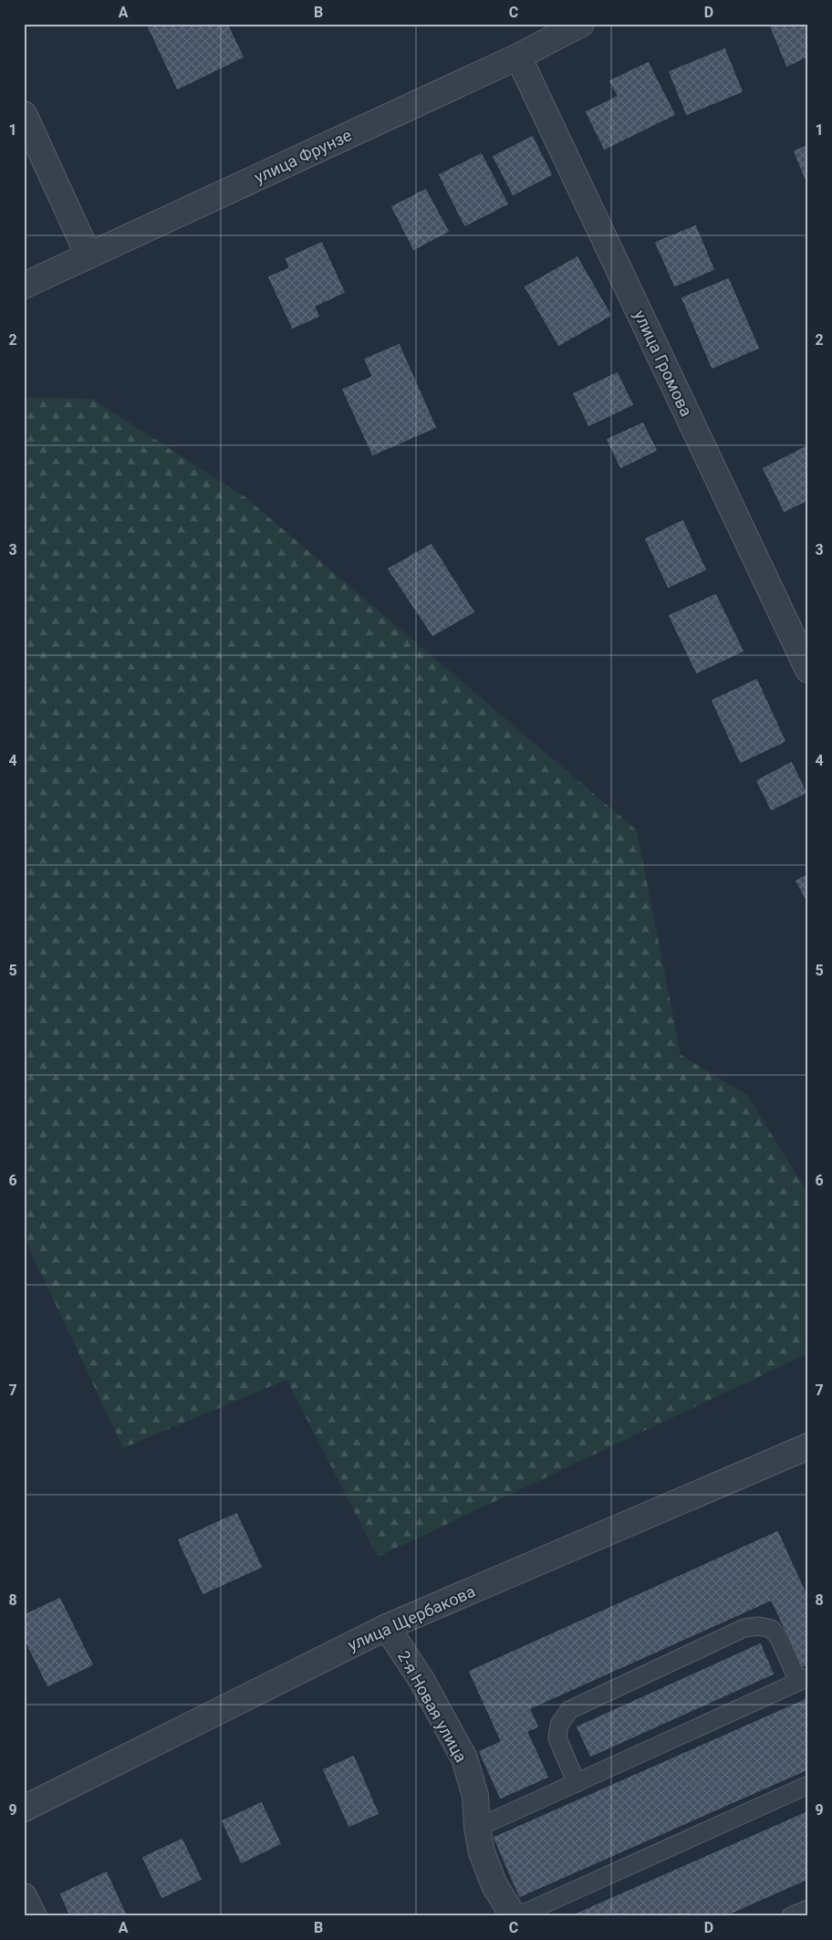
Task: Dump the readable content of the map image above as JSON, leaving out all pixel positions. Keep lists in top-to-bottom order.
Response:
{
  "streets": {
    "street": [
      "улица Фрунзе",
      "улица Громова",
      "улица Щербакова",
      "2-я Новая улица"
    ]
  },
  "crossings": [
    ["улица Фрунзе", "улица Громова"],
    ["улица Щербакова", "2-я Новая улица"]
  ],
  "grid": {
    "columns": [
      "A",
      "B",
      "C",
      "D"
    ],
    "rows": [
      "1",
      "2",
      "3",
      "4",
      "5",
      "6",
      "7",
      "8",
      "9"
    ]
  }
}
